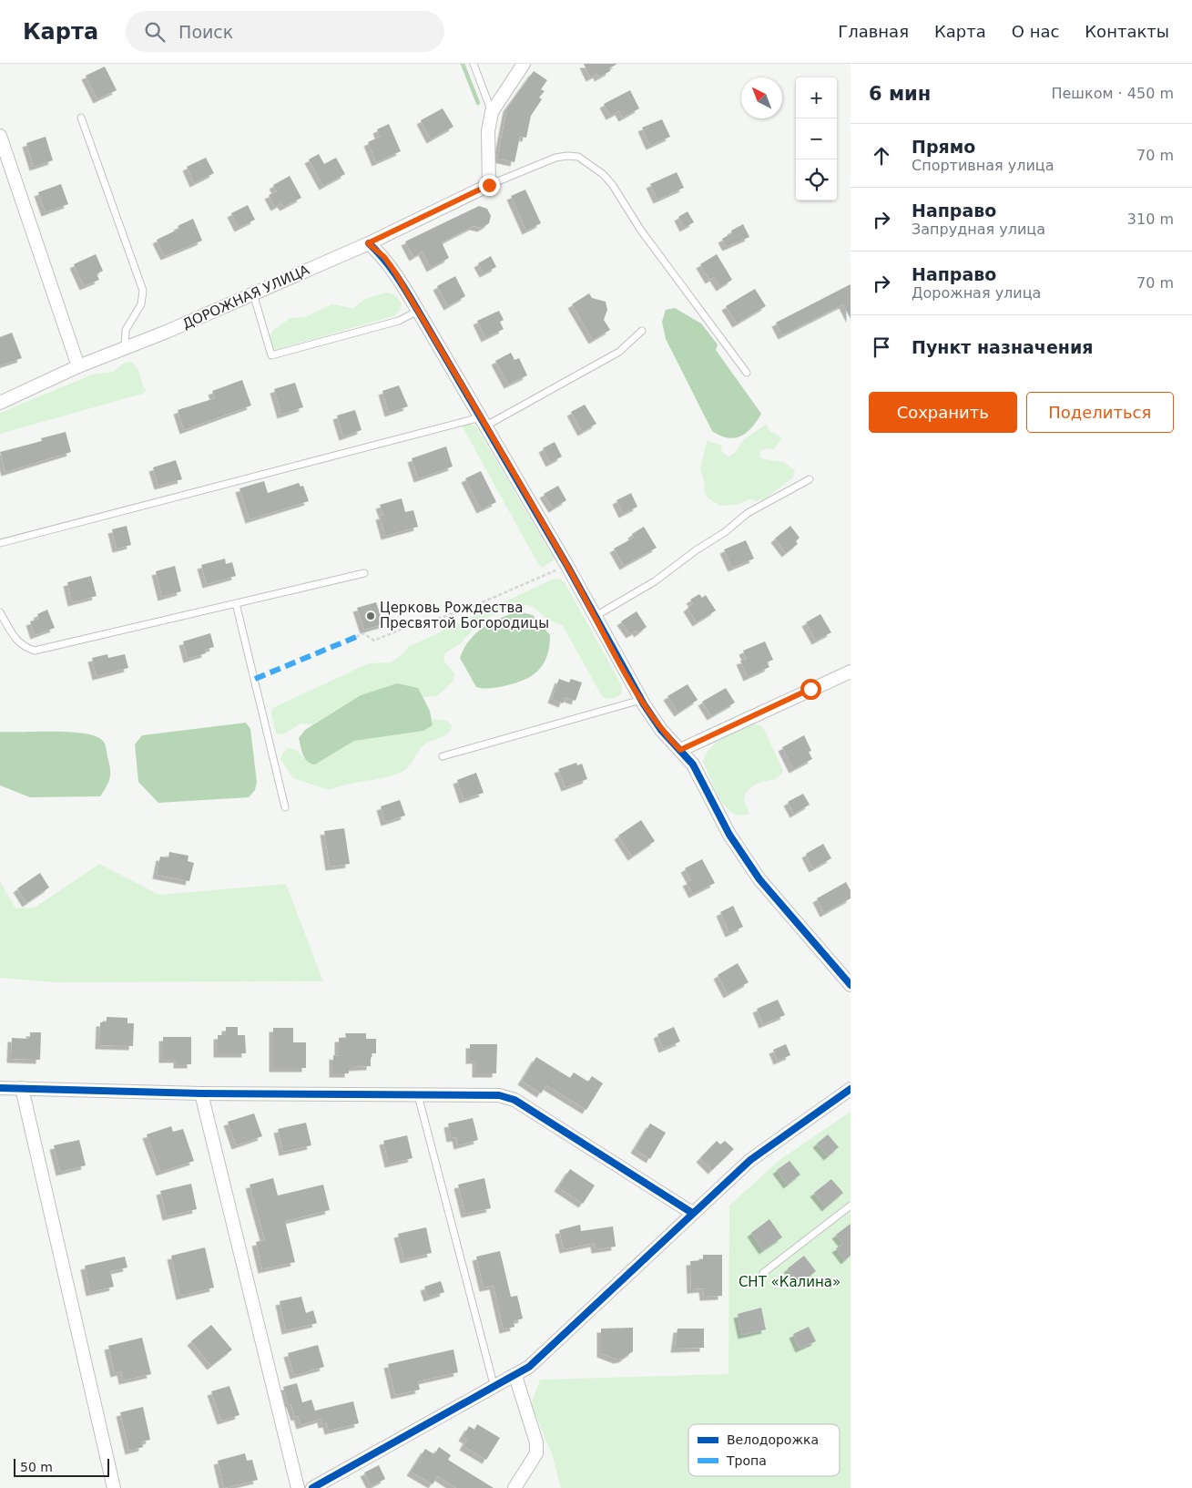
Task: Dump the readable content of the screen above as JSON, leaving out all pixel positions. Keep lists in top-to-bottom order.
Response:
{
  "streets": {
    "street": ["ДОРОЖНАЯ УЛИЦА"]
  },
  "parks": ["СНТ «Калина»"],
  "places": ["Церковь Рождества Пресвятой Богородицы"],
  "legend": ["Велодорожка", "Тропа"],
  "scale_bar": "50 m",
  "north": "top left",
  "page": {
    "header": "Карта",
    "search": "Поиск",
    "nav": [
      "Главная",
      "Карта",
      "О нас",
      "Контакты"
    ],
    "heading": ["6 мин", "Пешком · 450 m"],
    "map_buttons": ["+", "−"],
    "list": [
      ["Прямо", "Спортивная улица", "70 m"],
      ["Направо", "Запрудная улица", "310 m"],
      ["Направо", "Дорожная улица", "70 m"],
      "Пункт назначения"
    ],
    "buttons": ["Сохранить", "Поделиться"],
    "scale": "50 m"
  }
}
